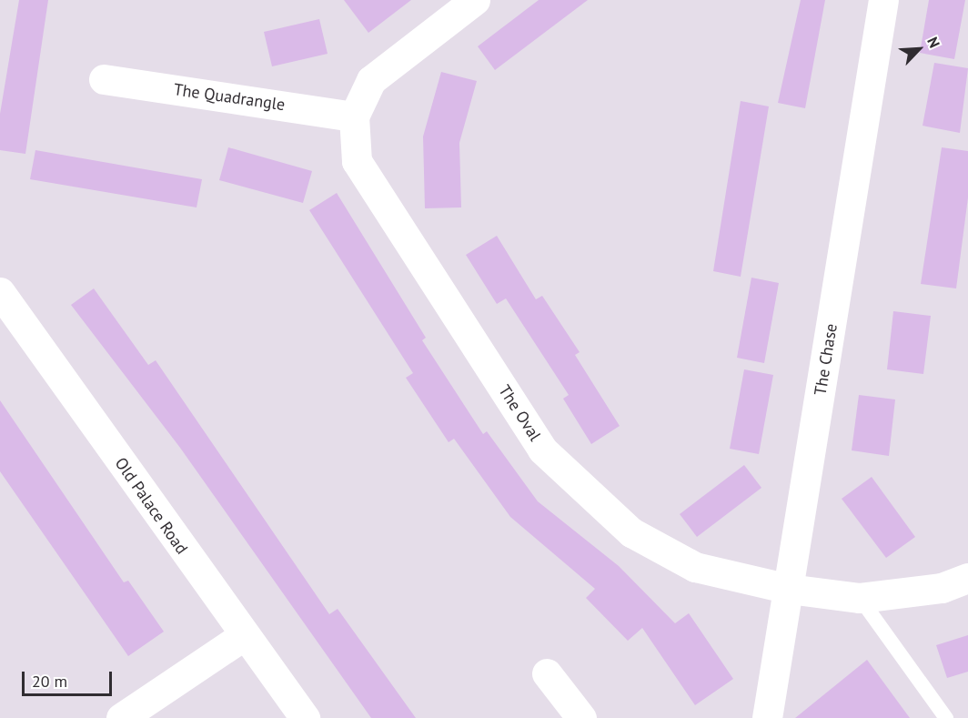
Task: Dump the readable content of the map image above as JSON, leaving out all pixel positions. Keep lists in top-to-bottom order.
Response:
{
  "streets": {
    "street": [
      "The Quadrangle",
      "The Chase",
      "The Oval",
      "Old Palace Road"
    ]
  },
  "crossings": [
    ["The Quadrangle", "The Oval"],
    ["The Chase", "The Oval"]
  ],
  "scale_bar": "20 m",
  "north": "top right"
}
